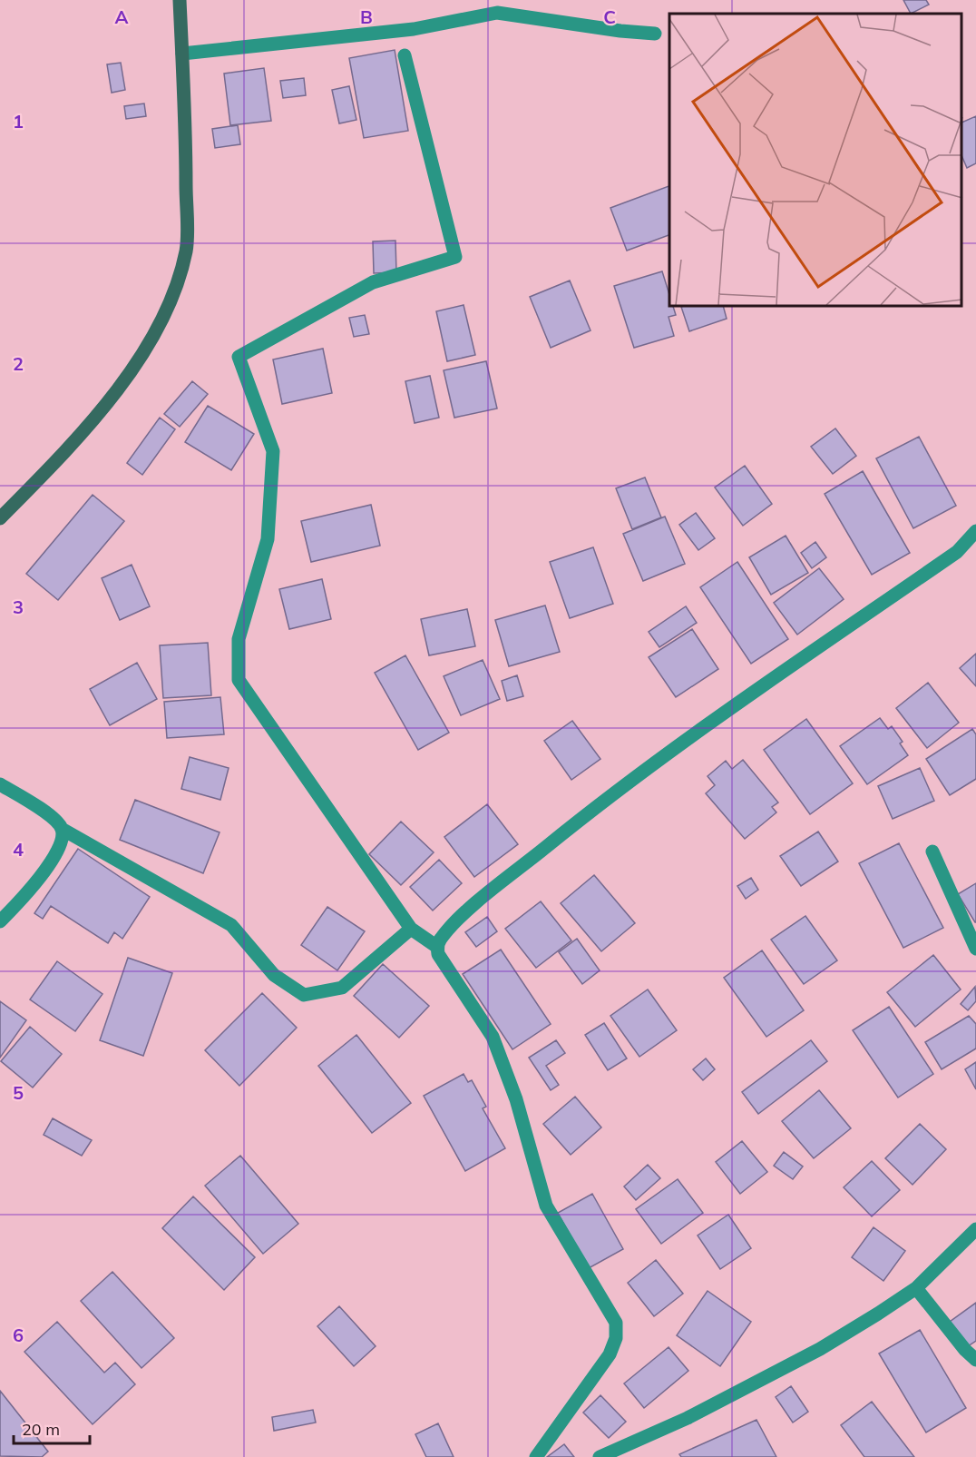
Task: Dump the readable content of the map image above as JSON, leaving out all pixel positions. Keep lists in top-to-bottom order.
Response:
{
  "scale_bar": "20 m",
  "grid": {
    "columns": ["A", "B", "C"],
    "rows": [
      "1",
      "2",
      "3",
      "4",
      "5",
      "6"
    ]
  }
}
